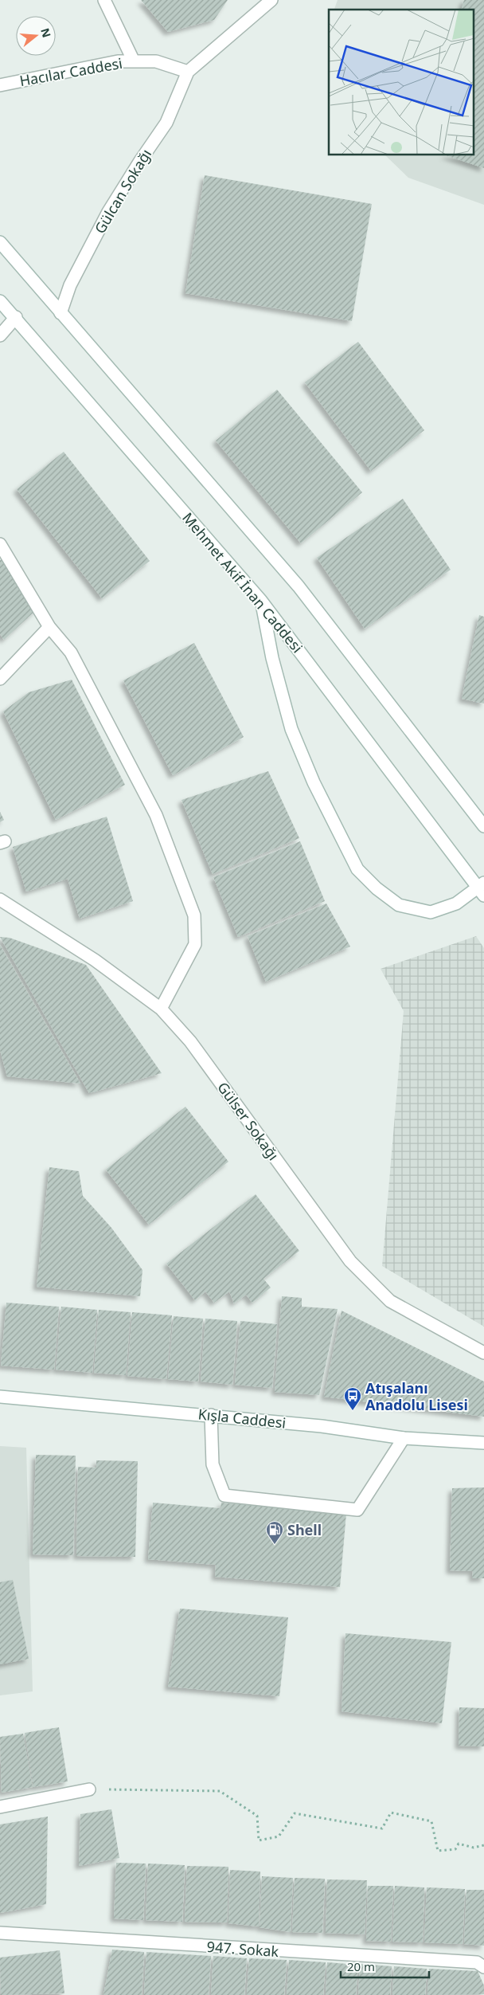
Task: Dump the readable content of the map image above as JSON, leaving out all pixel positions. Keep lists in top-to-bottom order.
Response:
{
  "streets": {
    "street": [
      "Hacılar Caddesi",
      "Gülcan Sokağı",
      "Mehmet Akif İnan Caddesi",
      "Gülser Sokağı",
      "Kışla Caddesi",
      "947. Sokak"
    ]
  },
  "crossings": [
    ["Hacılar Caddesi", "Gülcan Sokağı"]
  ],
  "places": {
    "bus stop": ["Atışalanı Anadolu Lisesi"],
    "fuel station": ["Shell"]
  },
  "scale_bar": "20 m",
  "north": "right"
}
